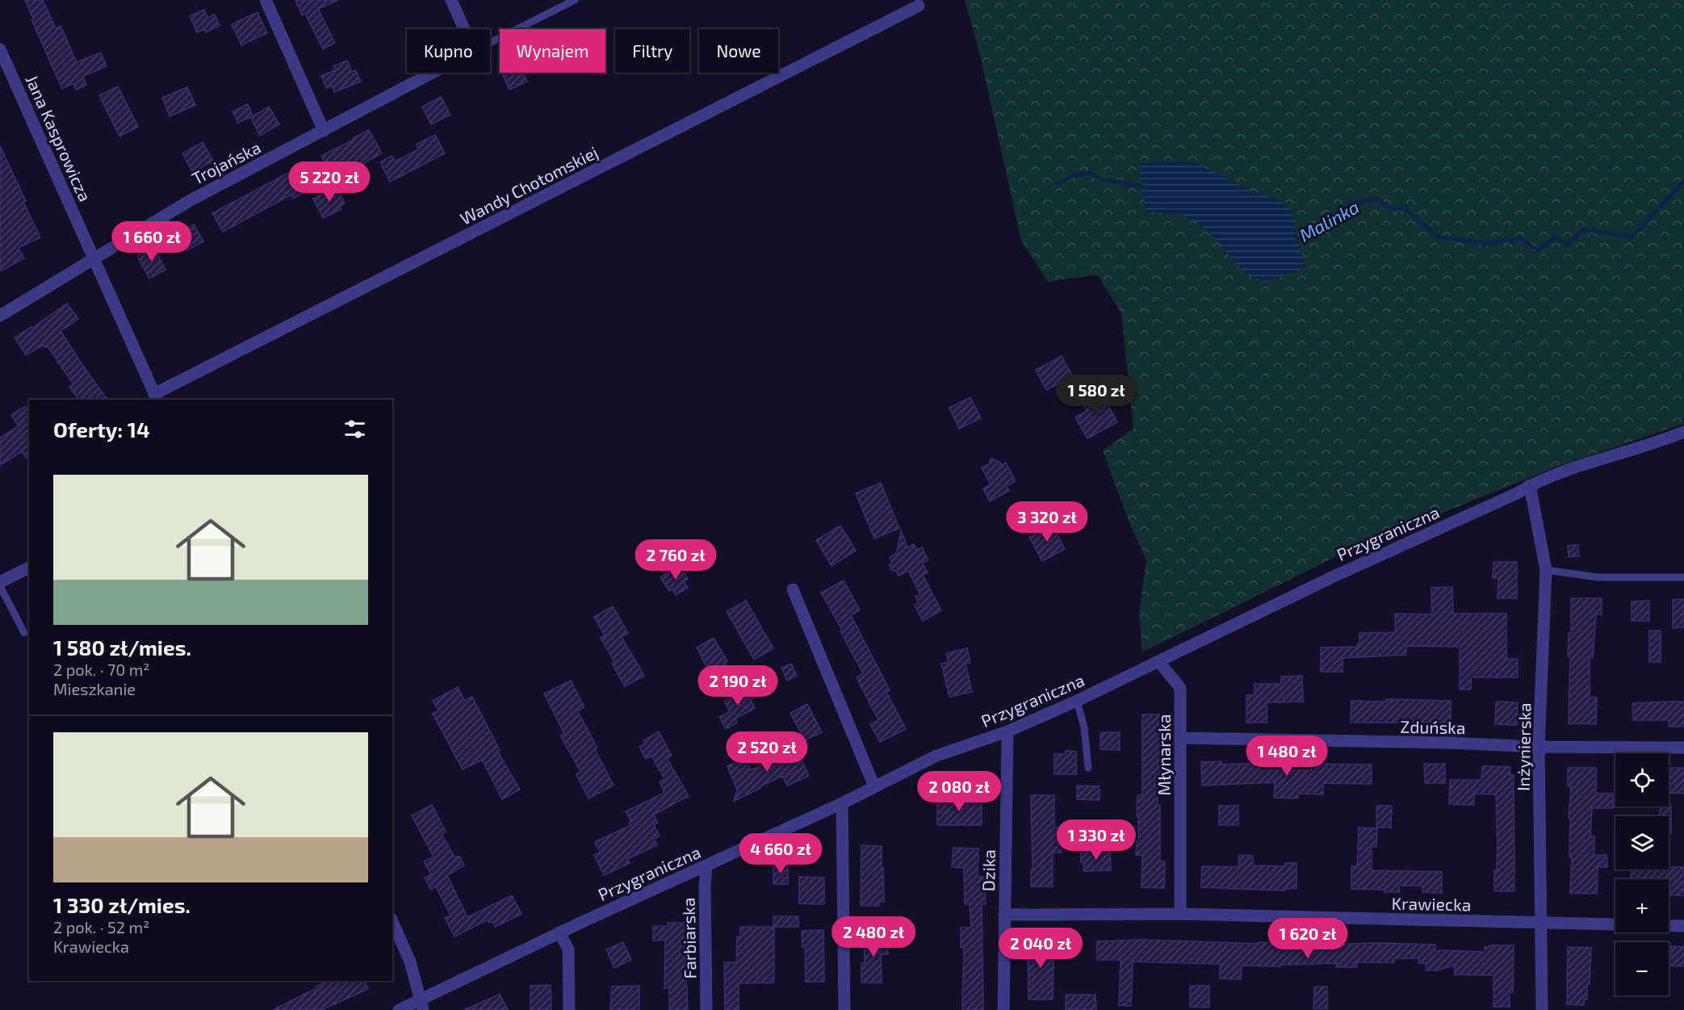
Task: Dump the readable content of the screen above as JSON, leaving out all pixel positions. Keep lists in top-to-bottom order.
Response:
{
  "streets": {
    "street": [
      "Jana Kasprowicza",
      "Trojańska",
      "Wandy Chotomskiej",
      "Przygraniczna",
      "Zduńska",
      "Inżynierska",
      "Młynarska",
      "Dzika",
      "Krawiecka",
      "Farbiarska"
    ]
  },
  "crossings": [
    ["Jana Kasprowicza", "Trojańska"],
    ["Jana Kasprowicza", "Wandy Chotomskiej"],
    ["Przygraniczna", "Inżynierska"],
    ["Przygraniczna", "Młynarska"],
    ["Przygraniczna", "Dzika"],
    ["Przygraniczna", "Farbiarska"],
    ["Zduńska", "Inżynierska"],
    ["Zduńska", "Młynarska"],
    ["Inżynierska", "Krawiecka"],
    ["Młynarska", "Krawiecka"],
    ["Dzika", "Krawiecka"]
  ],
  "water": ["Malinka"],
  "page": {
    "chip": [
      "Kupno",
      "Wynajem",
      "Filtry",
      "Nowe"
    ],
    "price": [
      "5 220 zł",
      "1 660 zł",
      "1 580 zł",
      "3 320 zł",
      "2 760 zł",
      "2 190 zł",
      "2 520 zł",
      "1 480 zł",
      "2 080 zł",
      "1 330 zł",
      "4 660 zł",
      "2 480 zł",
      "1 620 zł",
      "2 040 zł"
    ],
    "heading": "Oferty: 14",
    "list": [
      {
        "name": "1 580 zł/mies.",
        "note": "2 pok. · 70 m² · Mieszkanie"
      },
      {
        "name": "1 330 zł/mies.",
        "note": "2 pok. · 52 m² · Krawiecka"
      }
    ],
    "map_buttons": ["+", "−"]
  }
}
